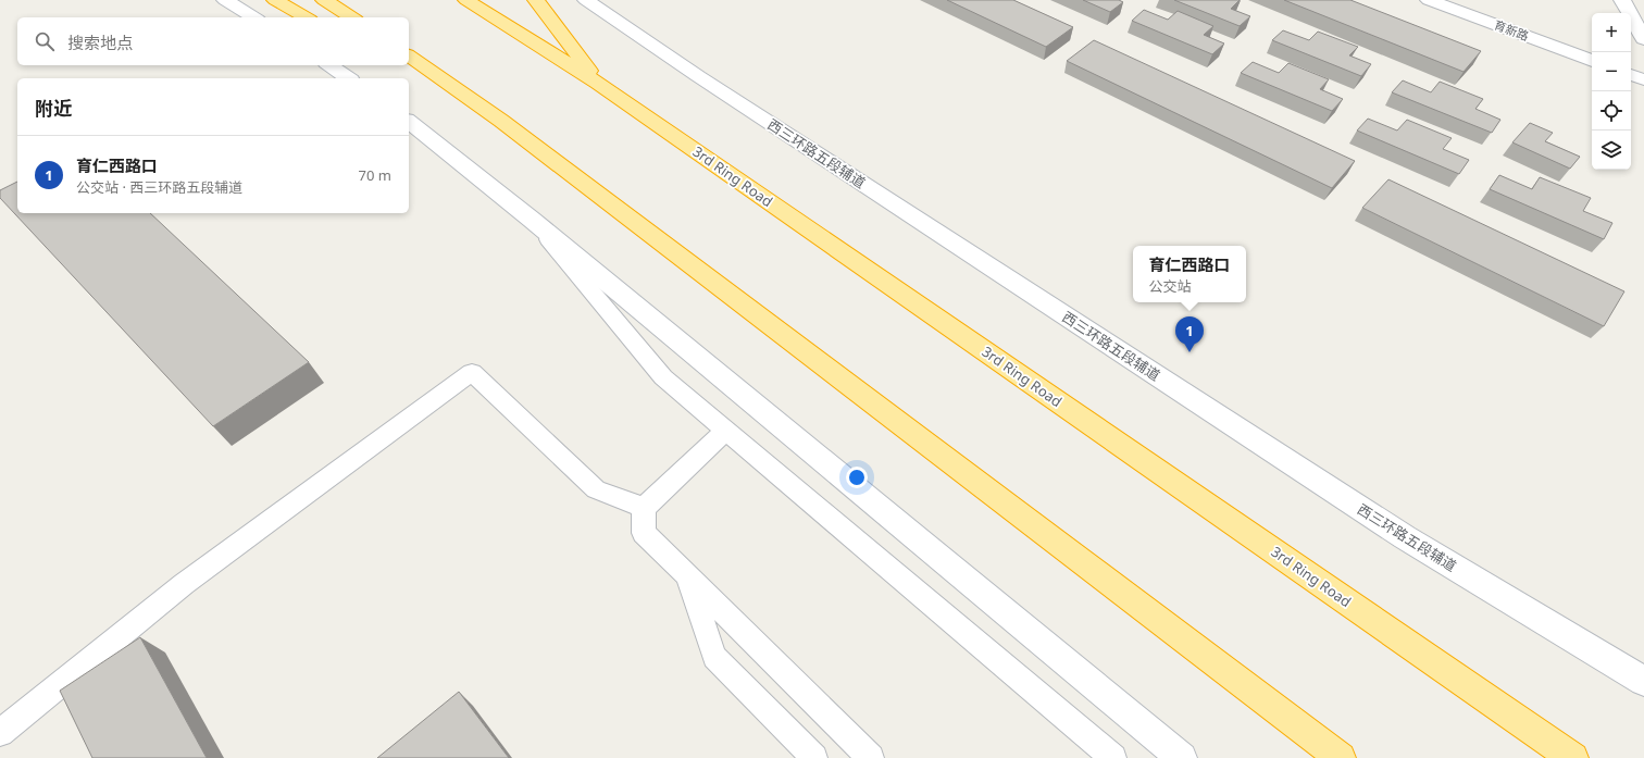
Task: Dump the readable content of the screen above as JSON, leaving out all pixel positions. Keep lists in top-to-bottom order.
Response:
{
  "streets": {
    "highway": ["3rd Ring Road"],
    "main road": ["育新路", "西三环路五段辅道"]
  },
  "page": {
    "map_buttons": ["+", "−"],
    "search": "搜索地点",
    "heading": "附近",
    "list": [
      {
        "mark": "1",
        "name": "育仁西路口",
        "note": "公交站 · 西三环路五段辅道",
        "value": "70 m"
      }
    ],
    "popup": ["育仁西路口", "公交站"],
    "pins": "1"
  }
}
